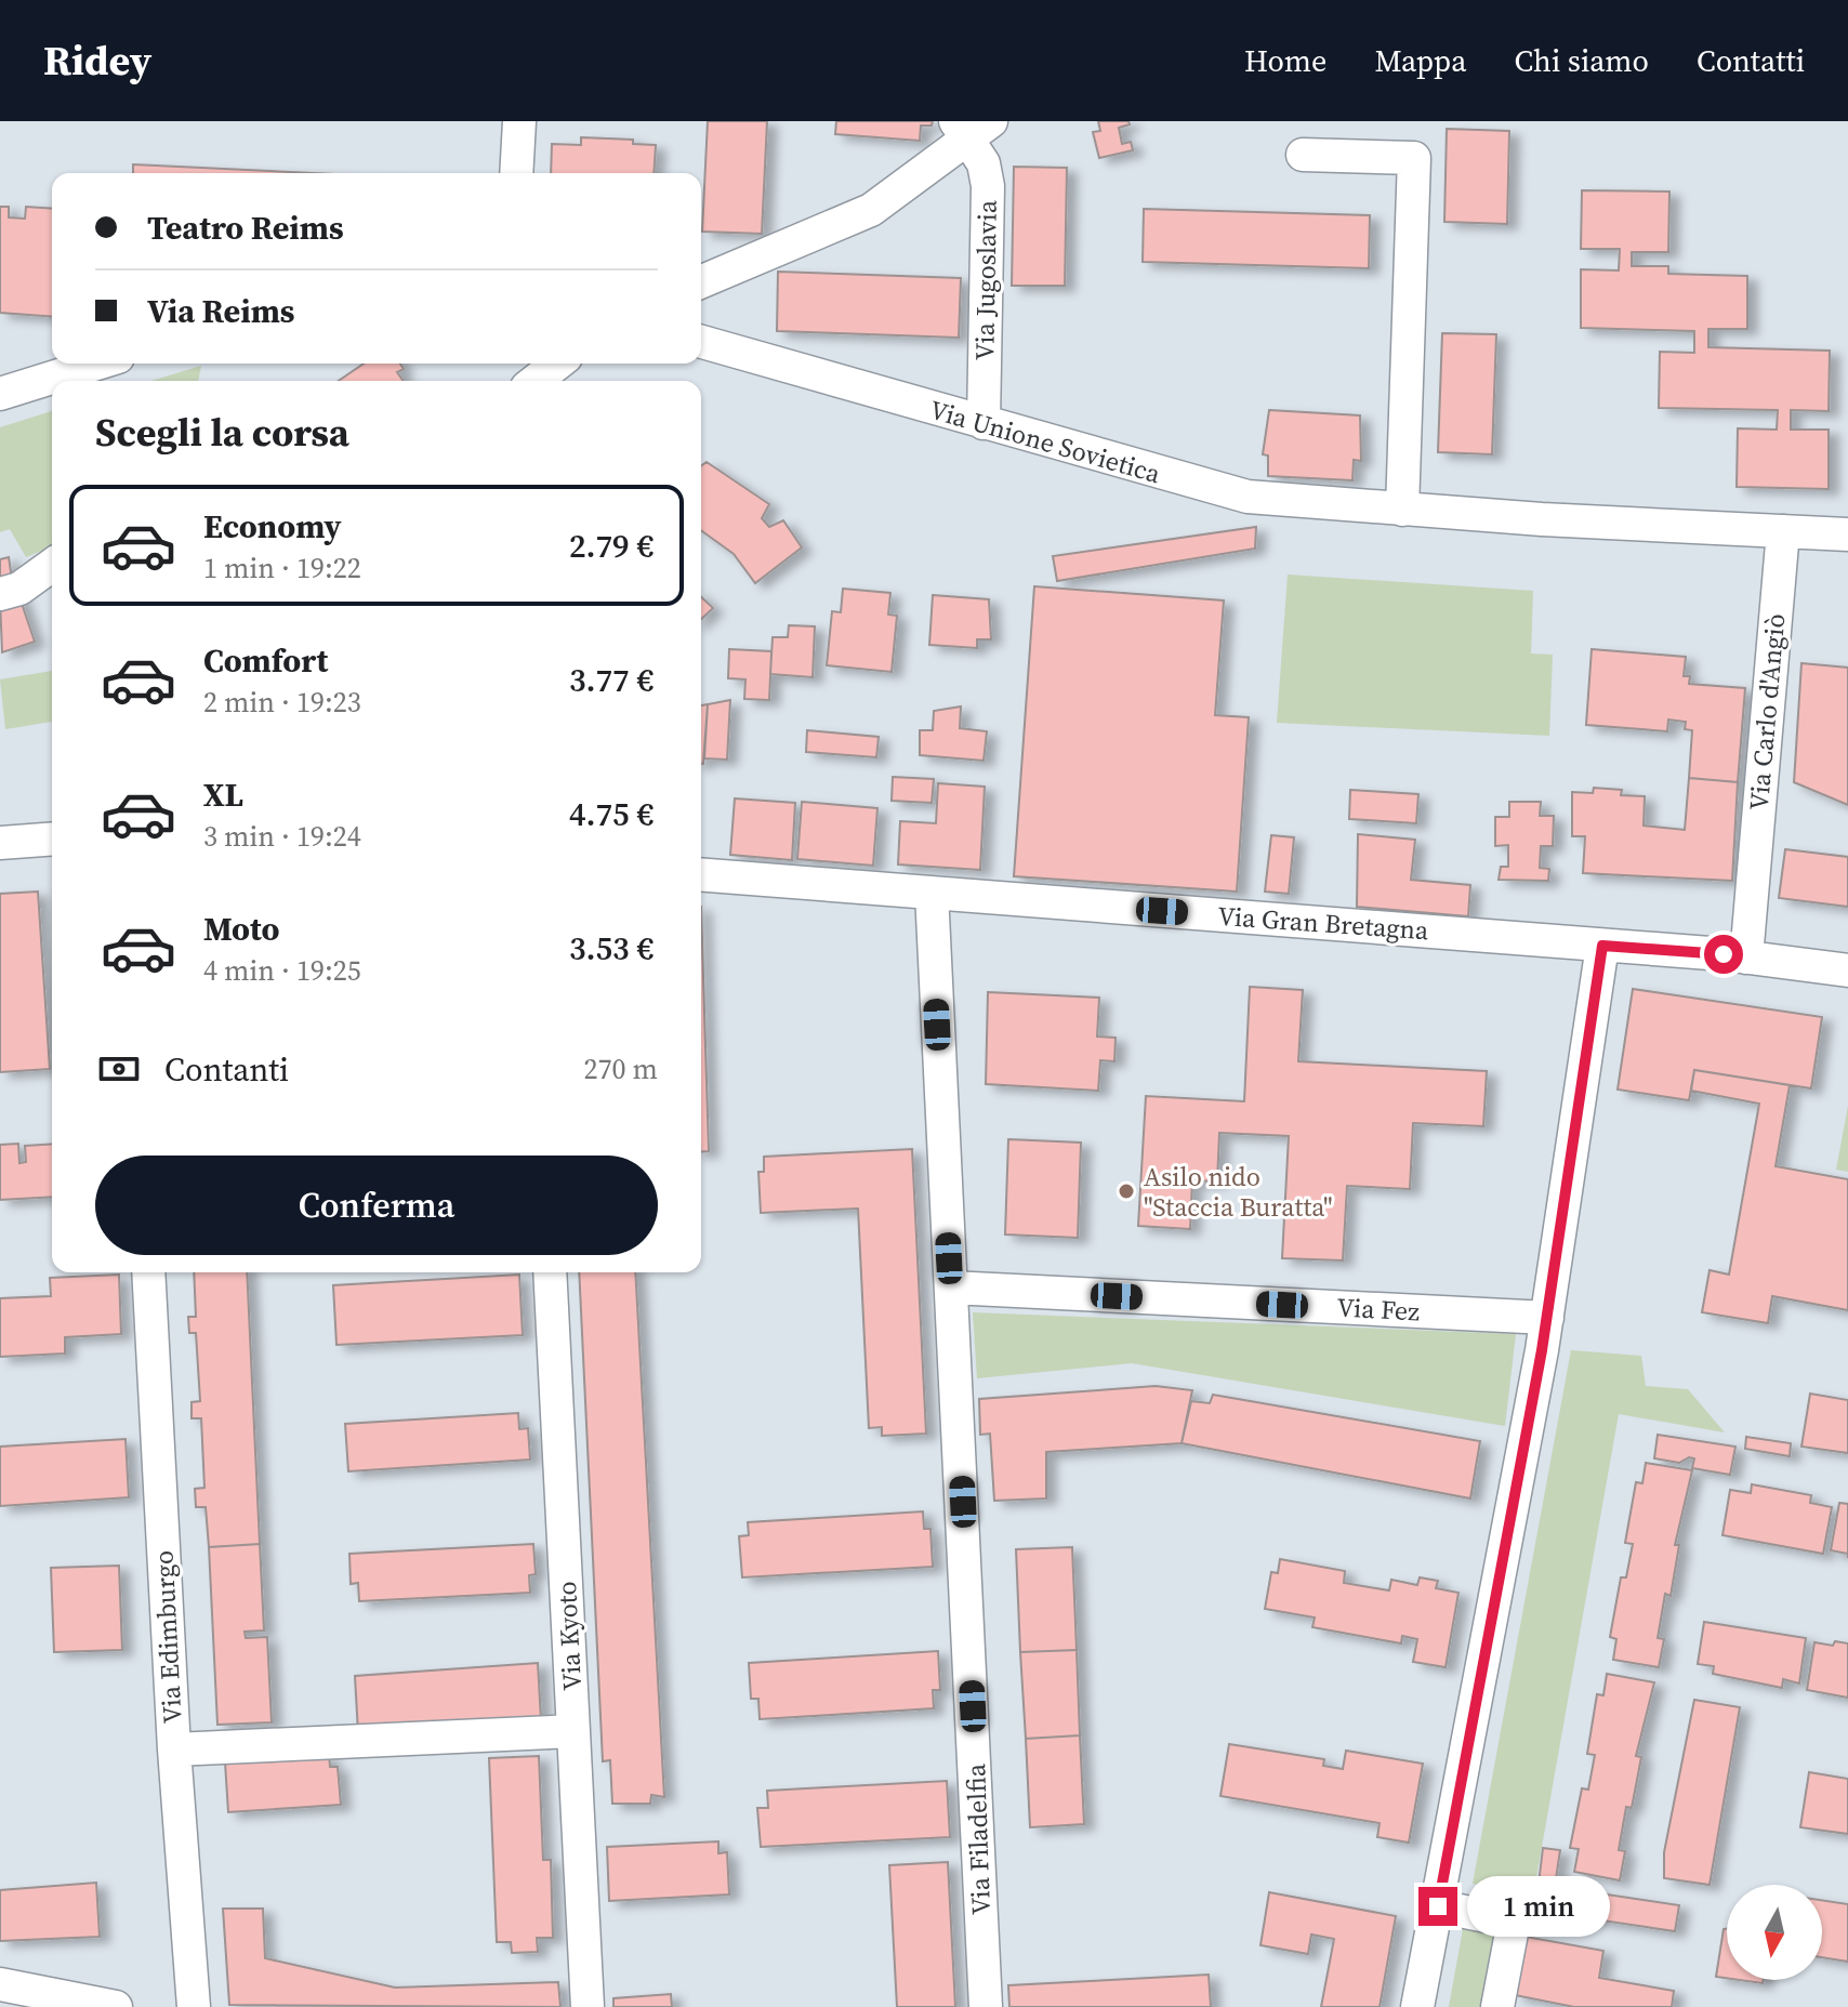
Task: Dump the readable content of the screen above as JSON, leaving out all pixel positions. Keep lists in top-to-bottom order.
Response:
{
  "streets": {
    "street": [
      "Via Jugoslavia",
      "Via Unione Sovietica",
      "Via Carlo d'Angiò",
      "Via Gran Bretagna",
      "Via Fez",
      "Via Kyoto",
      "Via Edimburgo",
      "Via Filadelfia"
    ]
  },
  "crossings": [
    ["Via Jugoslavia", "Via Unione Sovietica"],
    ["Via Unione Sovietica", "Via Carlo d'Angiò"],
    ["Via Carlo d'Angiò", "Via Gran Bretagna"],
    ["Via Gran Bretagna", "Via Filadelfia"],
    ["Via Fez", "Via Filadelfia"]
  ],
  "places": ["Asilo nido \"Staccia Buratta\""],
  "north": "bottom",
  "page": {
    "header": "Ridey",
    "nav": [
      "Home",
      "Mappa",
      "Chi siamo",
      "Contatti"
    ],
    "banner": ["Teatro Reims", "Via Reims"],
    "heading": "Scegli la corsa",
    "list": [
      {
        "name": "Economy",
        "note": "1 min · 19:22",
        "value": "2.79 €"
      },
      {
        "name": "Comfort",
        "note": "2 min · 19:23",
        "value": "3.77 €"
      },
      {
        "name": "XL",
        "note": "3 min · 19:24",
        "value": "4.75 €"
      },
      {
        "name": "Moto",
        "note": "4 min · 19:25",
        "value": "3.53 €"
      }
    ],
    "pay": ["Contanti", "270 m"],
    "buttons": "Conferma",
    "bubble": "1 min"
  }
}
